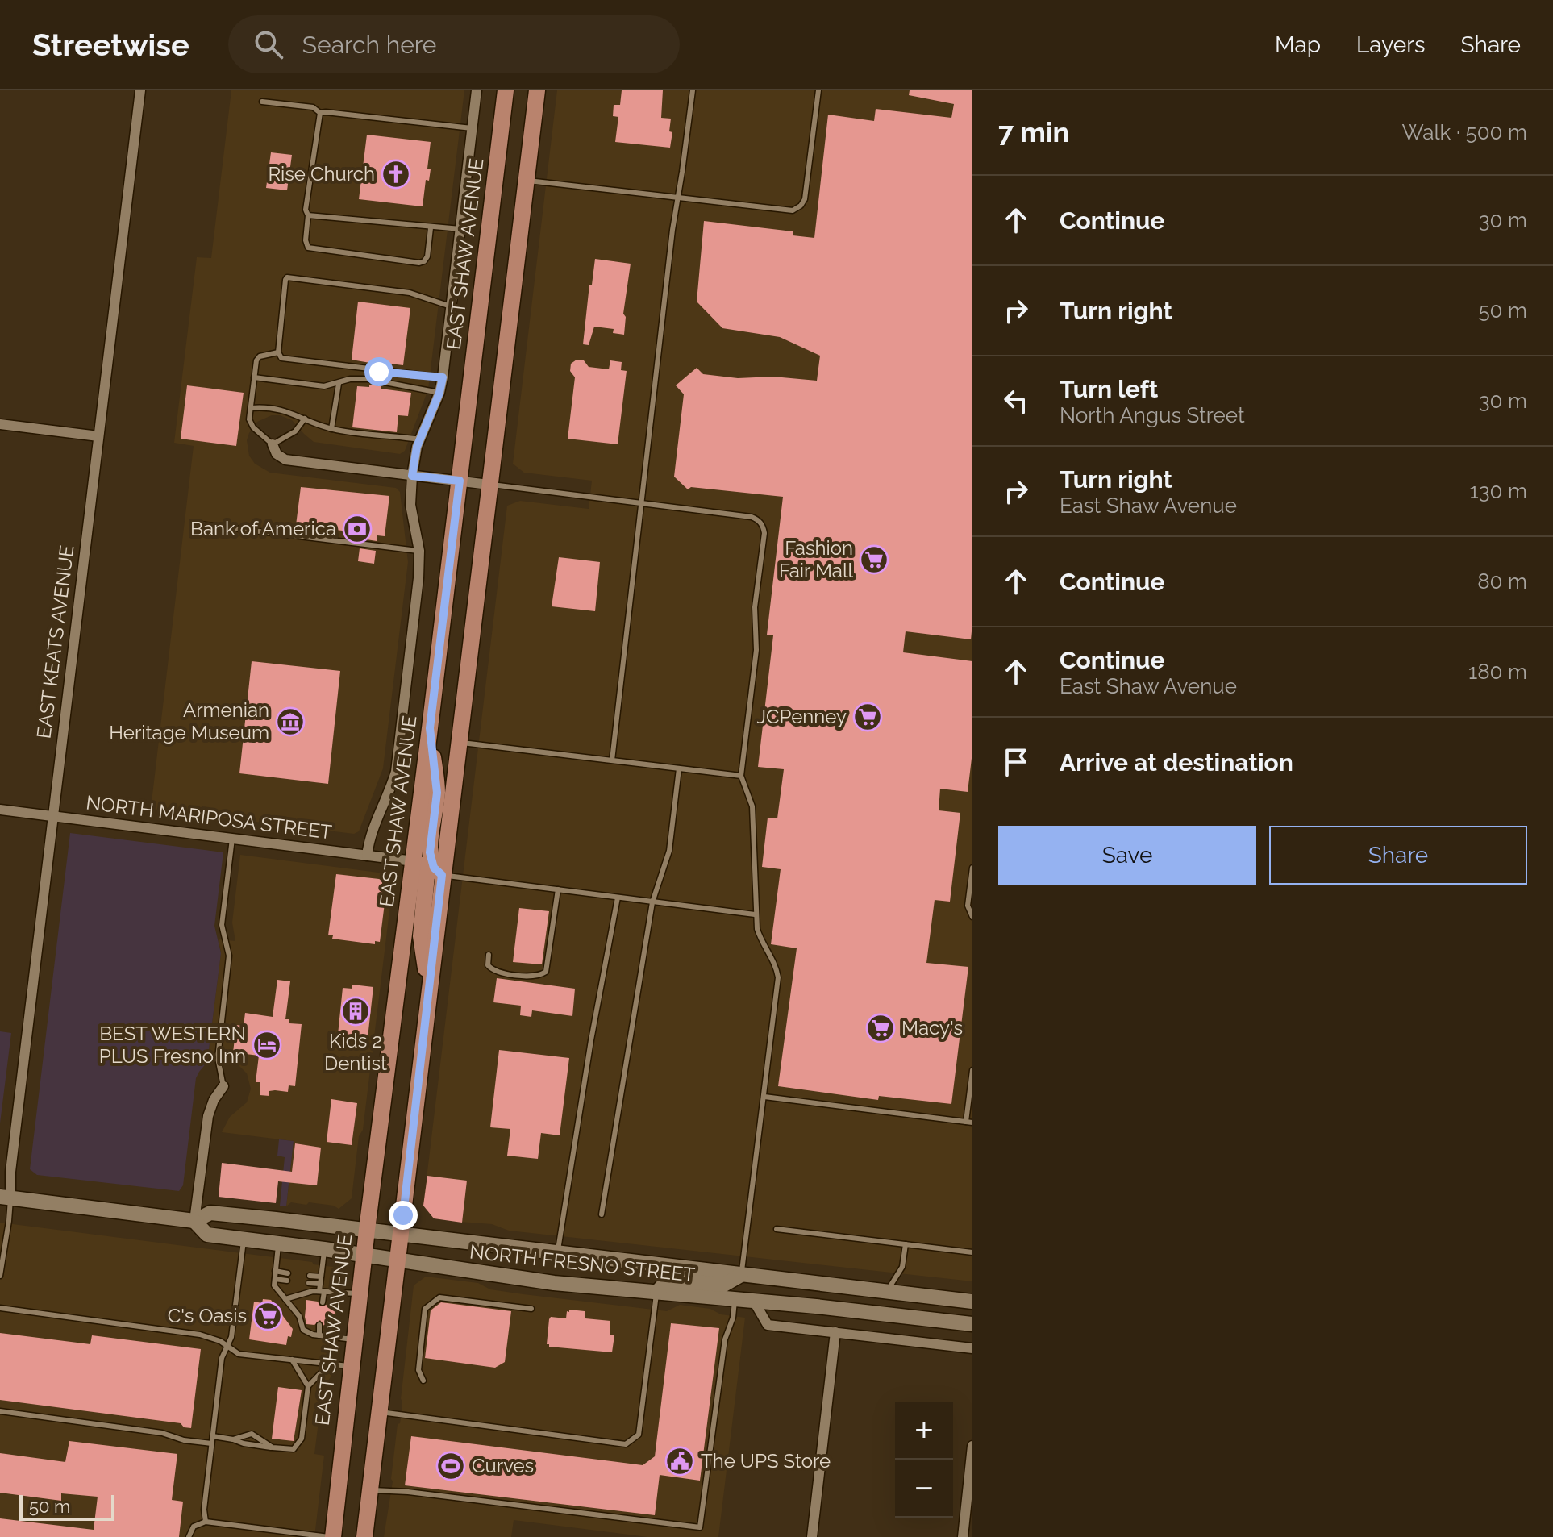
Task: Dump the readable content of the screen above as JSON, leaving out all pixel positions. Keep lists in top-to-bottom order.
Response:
{
  "streets": {
    "main road": ["EAST SHAW AVENUE", "NORTH FRESNO STREET"],
    "street": ["EAST KEATS AVENUE", "NORTH MARIPOSA STREET"]
  },
  "crossings": [
    ["EAST SHAW AVENUE", "NORTH MARIPOSA STREET"],
    ["EAST SHAW AVENUE", "NORTH FRESNO STREET"],
    ["EAST KEATS AVENUE", "NORTH MARIPOSA STREET"],
    ["EAST KEATS AVENUE", "NORTH FRESNO STREET"]
  ],
  "places": {
    "church": ["Rise Church"],
    "bank": ["Bank of America"],
    "supermarket": [
      "Fashion Fair Mall",
      "JCPenney",
      "Macy's",
      "C's Oasis"
    ],
    "museum": ["Armenian Heritage Museum"],
    "building": ["Kids 2 Dentist"],
    "hotel": ["BEST WESTERN PLUS Fresno Inn"],
    "public building": ["The UPS Store"],
    "sports": ["Curves"]
  },
  "scale_bar": "50 m",
  "page": {
    "header": "Streetwise",
    "search": "Search here",
    "nav": ["Map", "Layers", "Share"],
    "heading": ["7 min", "Walk · 500 m"],
    "list": [
      ["Continue", "30 m"],
      ["Turn right", "50 m"],
      ["Turn left", "North Angus Street", "30 m"],
      ["Turn right", "East Shaw Avenue", "130 m"],
      ["Continue", "80 m"],
      ["Continue", "East Shaw Avenue", "180 m"],
      "Arrive at destination"
    ],
    "buttons": ["Save", "Share"],
    "map_buttons": ["+", "−"],
    "scale": "50 m"
  }
}
